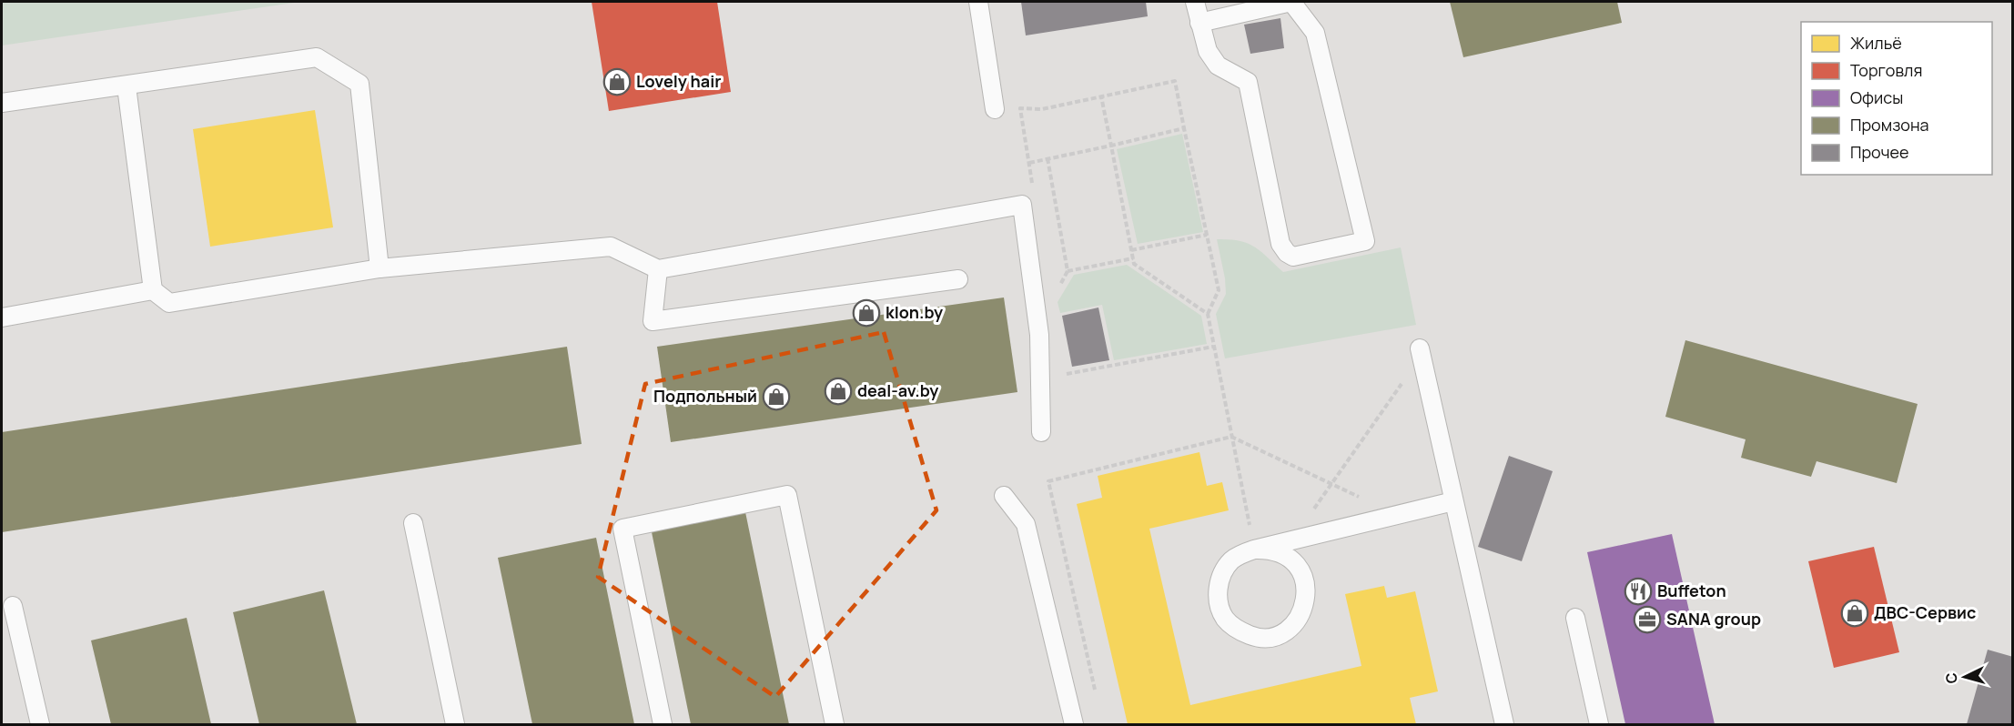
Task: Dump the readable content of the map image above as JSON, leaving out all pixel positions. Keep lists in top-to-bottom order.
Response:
{
  "places": {
    "shop": [
      "Lovely hair",
      "klon.by",
      "deal-av.by",
      "Подпольный",
      "ДВС-Сервис"
    ],
    "restaurant": ["Buffeton"],
    "office": ["SANA group"]
  },
  "legend": [
    "Жильё",
    "Торговля",
    "Офисы",
    "Промзона",
    "Прочее"
  ],
  "north": "left"
}
